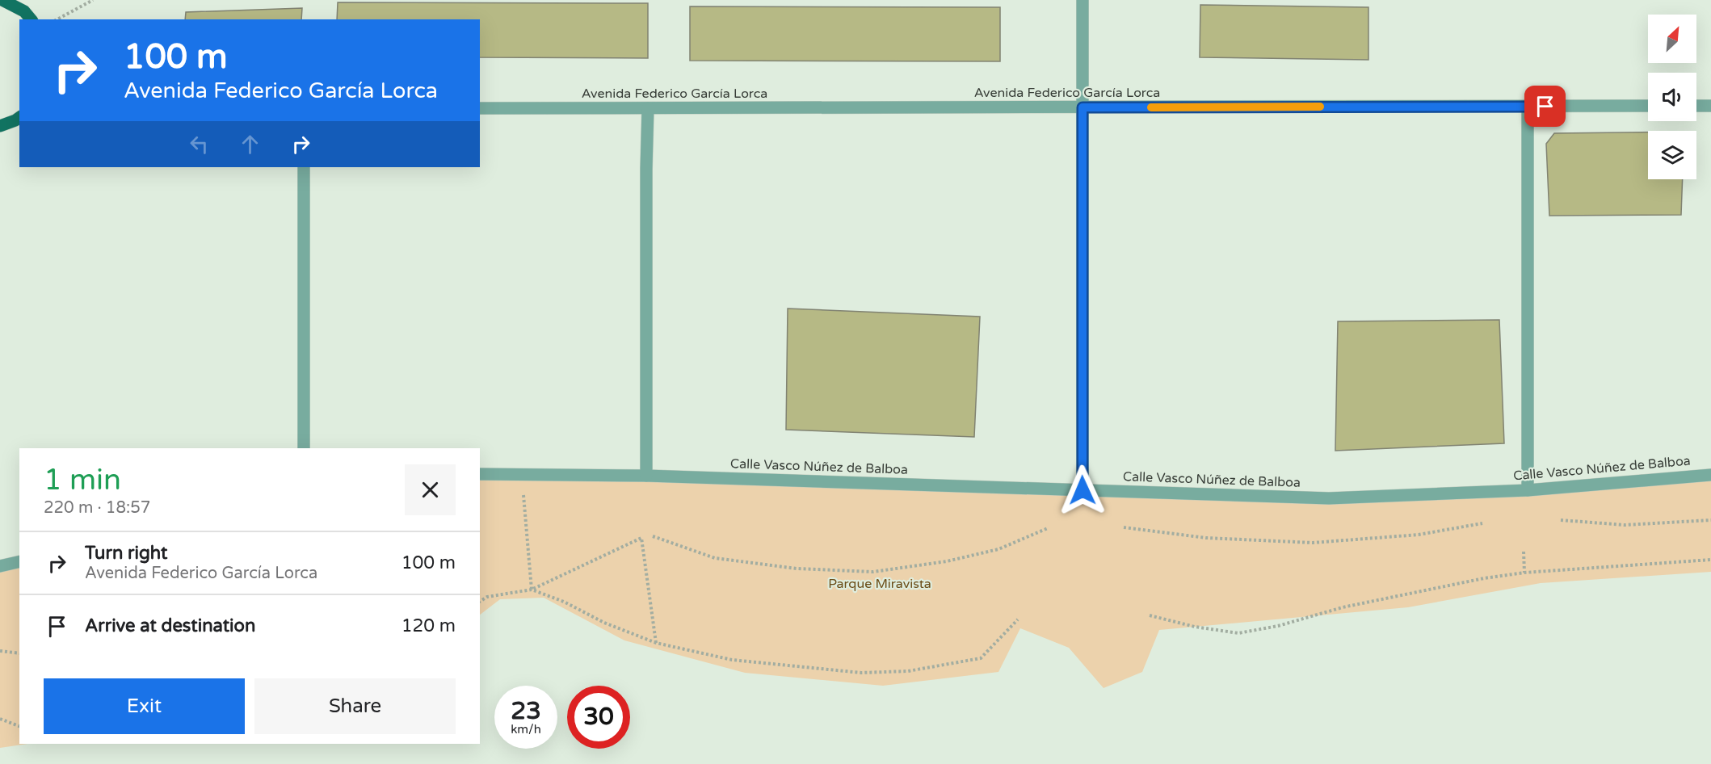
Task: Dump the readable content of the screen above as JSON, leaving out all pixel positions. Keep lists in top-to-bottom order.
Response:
{
  "streets": {
    "street": ["Avenida Federico García Lorca", "Calle Vasco Núñez de Balboa"]
  },
  "parks": ["Parque Miravista"],
  "north": "top right",
  "page": {
    "turn": ["100 m", "Avenida Federico García Lorca"],
    "heading": ["1 min", "220 m · 18:57"],
    "list": [
      {
        "name": "Turn right",
        "note": "Avenida Federico García Lorca",
        "value": "100 m"
      },
      {
        "name": "Arrive at destination",
        "value": "120 m"
      }
    ],
    "buttons": ["Exit", "Share"],
    "speed": "23 km/h",
    "limit": "30"
  }
}
